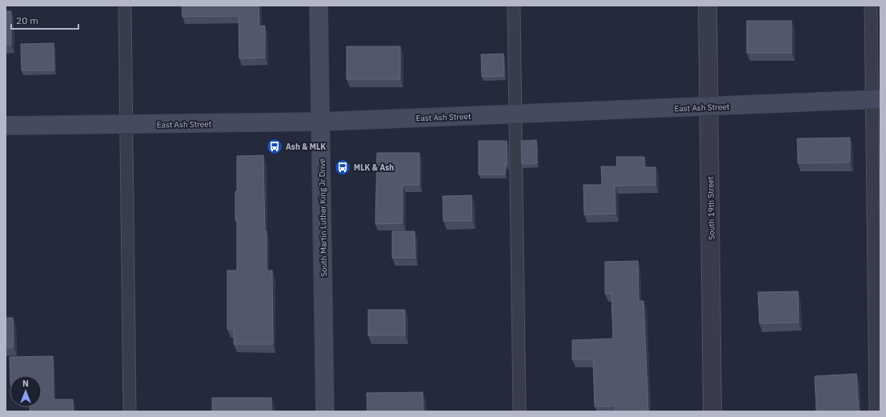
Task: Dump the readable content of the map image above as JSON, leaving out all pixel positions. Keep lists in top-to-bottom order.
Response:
{
  "streets": {
    "street": ["East Ash Street", "South 19th Street", "South Martin Luther King Jr Drive"]
  },
  "crossings": [
    ["East Ash Street", "South 19th Street"],
    ["East Ash Street", "South Martin Luther King Jr Drive"]
  ],
  "places": {
    "bus stop": ["Ash & MLK", "MLK & Ash"]
  },
  "scale_bar": "20 m",
  "north": "top"
}
